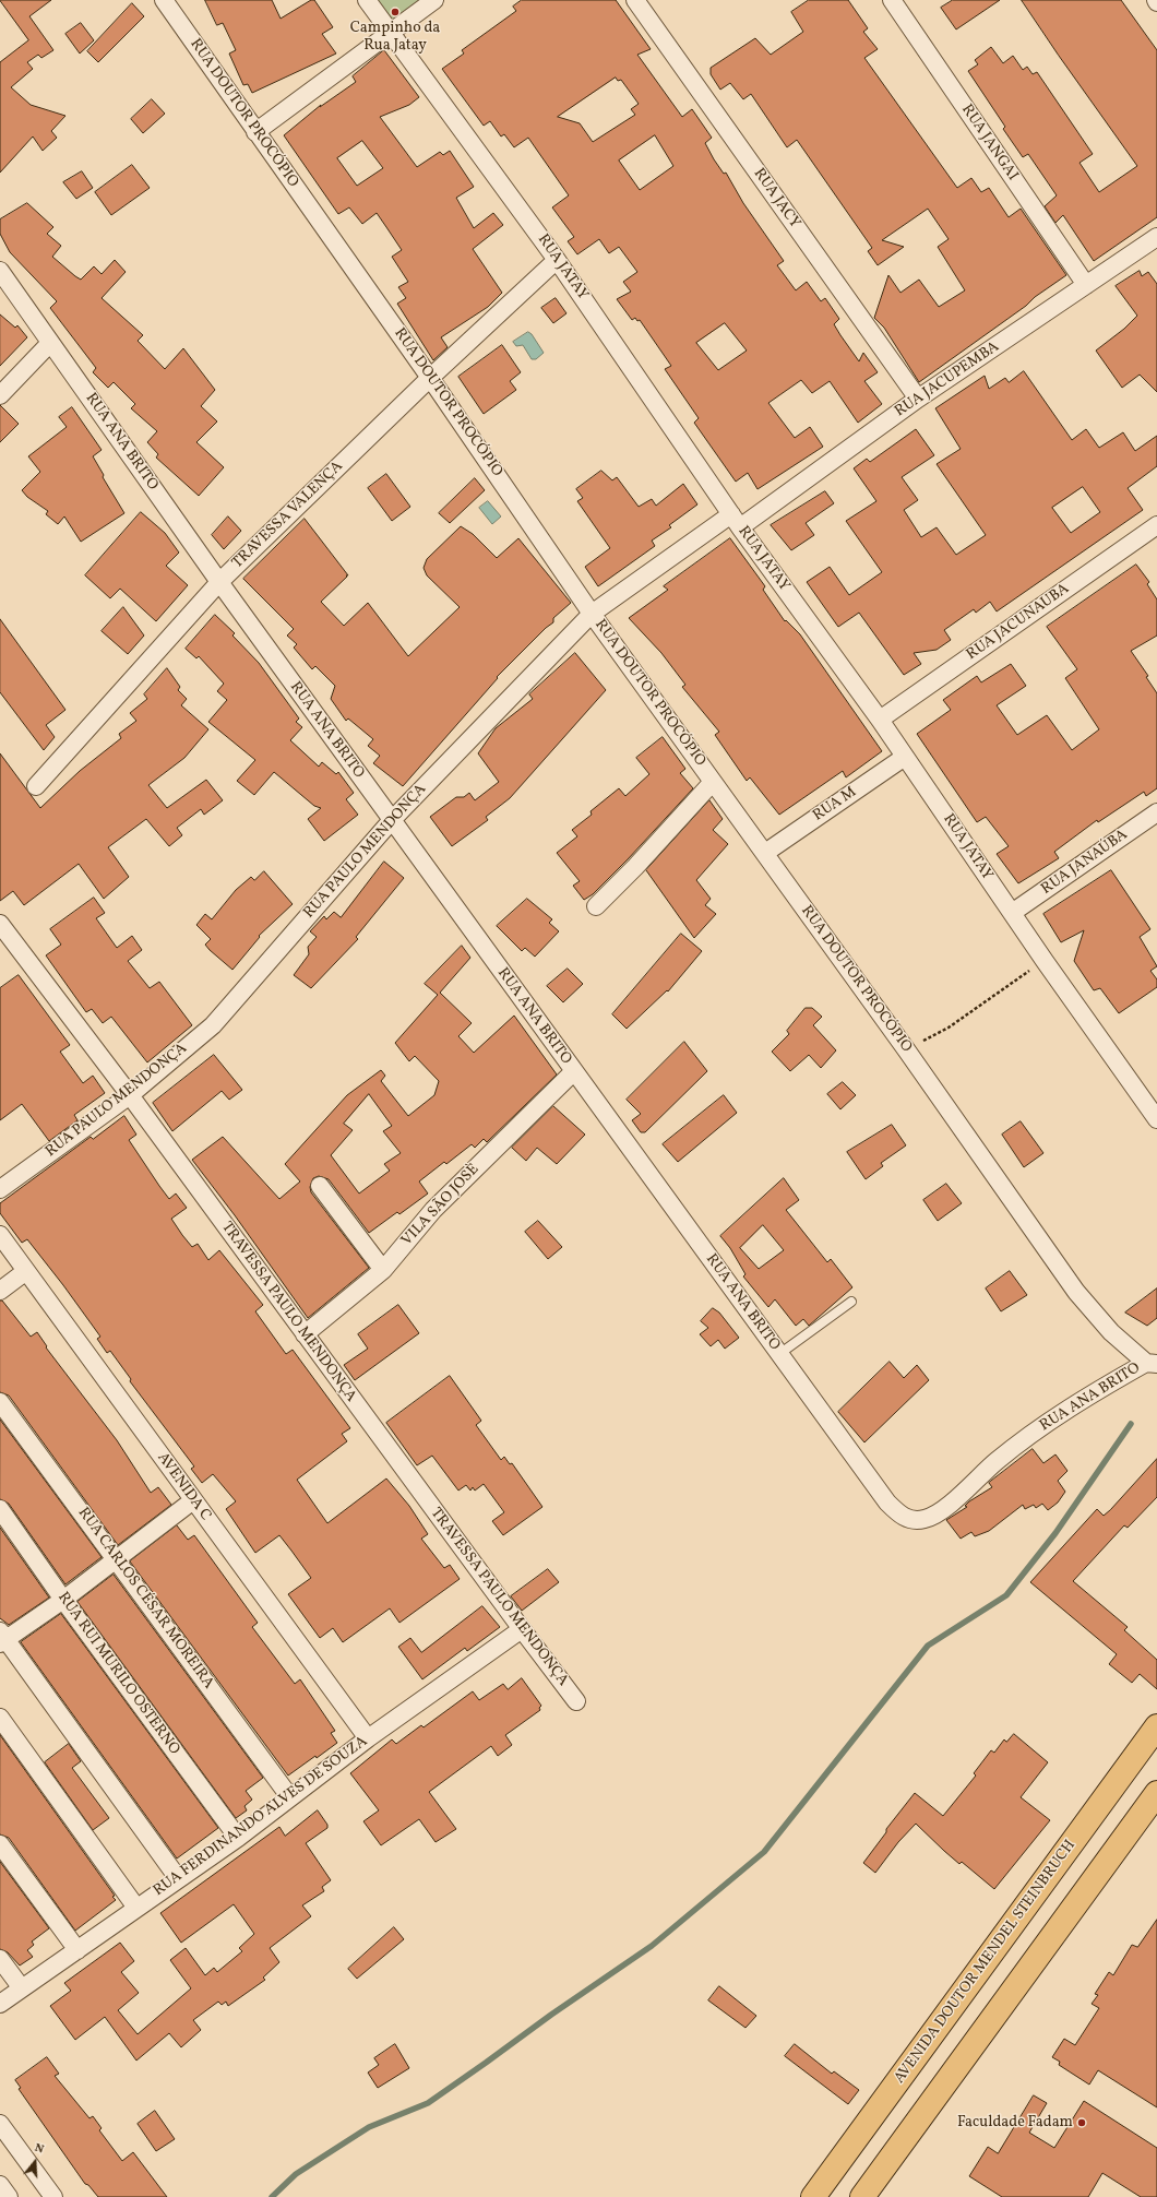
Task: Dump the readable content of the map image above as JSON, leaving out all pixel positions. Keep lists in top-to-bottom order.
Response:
{
  "streets": {
    "highway": ["AVENIDA DOUTOR MENDEL STEINBRUCH"],
    "street": [
      "RUA DOUTOR PROCÓPIO",
      "RUA JANGAI",
      "RUA JACY",
      "RUA JATAY",
      "RUA JACUPEMBA",
      "RUA ANA BRITO",
      "TRAVESSA VALENÇA",
      "RUA JACUNAUBA",
      "RUA M",
      "RUA PAULO MENDONÇA",
      "RUA JANAÚBA",
      "VILA SÃO JOSÈ",
      "TRAVESSA PAULO MENDONÇA",
      "AVENIDA C",
      "RUA CARLOS CÉSAR MOREIRA",
      "RUA RUI MURILO OSTERNO",
      "RUA FERDINANDO ALVES DE SOUZA"
    ]
  },
  "crossings": [
    ["RUA DOUTOR PROCÓPIO", "RUA ANA BRITO"],
    ["RUA DOUTOR PROCÓPIO", "TRAVESSA VALENÇA"],
    ["RUA DOUTOR PROCÓPIO", "RUA M"],
    ["RUA DOUTOR PROCÓPIO", "RUA PAULO MENDONÇA"],
    ["RUA JANGAI", "RUA JACUPEMBA"],
    ["RUA JACY", "RUA JACUPEMBA"],
    ["RUA JATAY", "RUA JACUPEMBA"],
    ["RUA JATAY", "TRAVESSA VALENÇA"],
    ["RUA JATAY", "RUA JACUNAUBA"],
    ["RUA JATAY", "RUA M"],
    ["RUA JATAY", "RUA PAULO MENDONÇA"],
    ["RUA JATAY", "RUA JANAÚBA"],
    ["RUA JACUPEMBA", "RUA PAULO MENDONÇA"],
    ["RUA ANA BRITO", "TRAVESSA VALENÇA"],
    ["RUA ANA BRITO", "RUA PAULO MENDONÇA"],
    ["RUA ANA BRITO", "VILA SÃO JOSÈ"],
    ["RUA PAULO MENDONÇA", "TRAVESSA PAULO MENDONÇA"],
    ["VILA SÃO JOSÈ", "TRAVESSA PAULO MENDONÇA"],
    ["TRAVESSA PAULO MENDONÇA", "RUA FERDINANDO ALVES DE SOUZA"],
    ["AVENIDA C", "RUA FERDINANDO ALVES DE SOUZA"],
    ["RUA CARLOS CÉSAR MOREIRA", "RUA FERDINANDO ALVES DE SOUZA"],
    ["RUA RUI MURILO OSTERNO", "RUA FERDINANDO ALVES DE SOUZA"]
  ],
  "places": ["Campinho da Rua Jatay", "Faculdade Fadam"],
  "north": "top"
}
